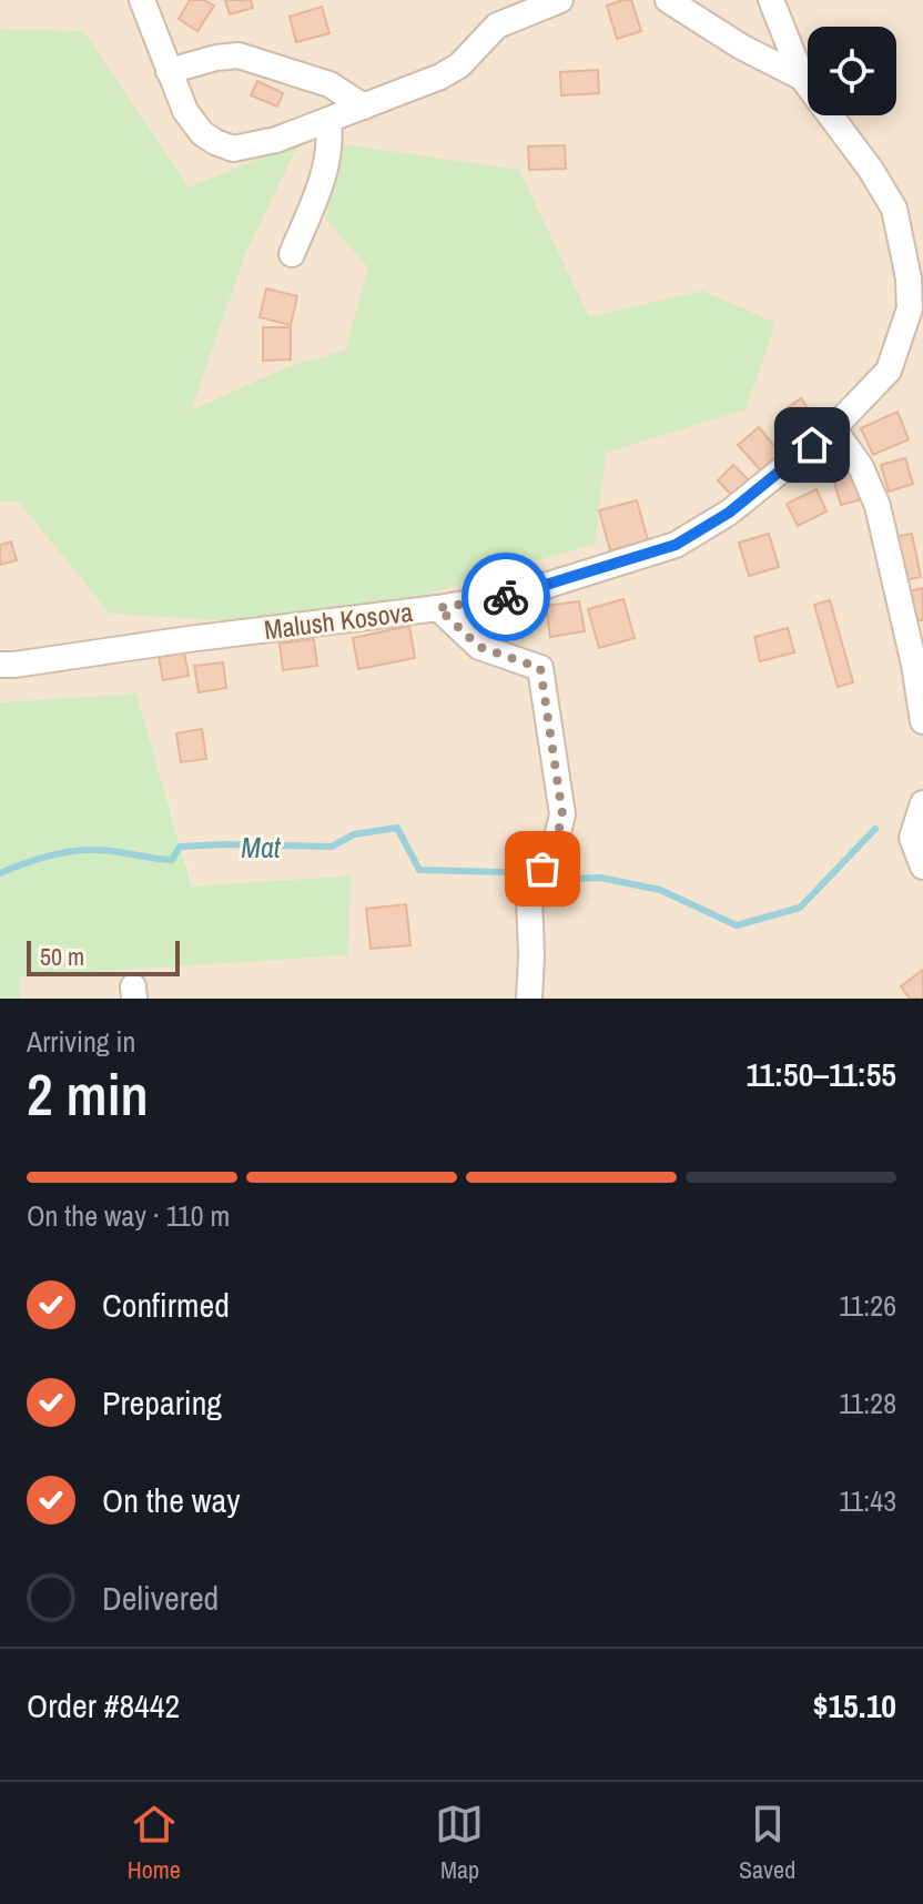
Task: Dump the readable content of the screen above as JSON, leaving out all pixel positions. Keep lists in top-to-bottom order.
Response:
{
  "streets": {
    "street": ["Malush Kosova"]
  },
  "water": ["Mat"],
  "scale_bar": "50 m",
  "page": {
    "scale": "50 m",
    "heading": ["2 min", "Arriving in", "11:50–11:55"],
    "panel": ["Order #8442", "$15.10"],
    "bar": "On the way · 110 m",
    "list": [
      ["Confirmed", "11:26"],
      ["Preparing", "11:28"],
      ["On the way", "11:43"],
      "Delivered"
    ],
    "tabs": ["Home", "Map", "Saved"]
  }
}
